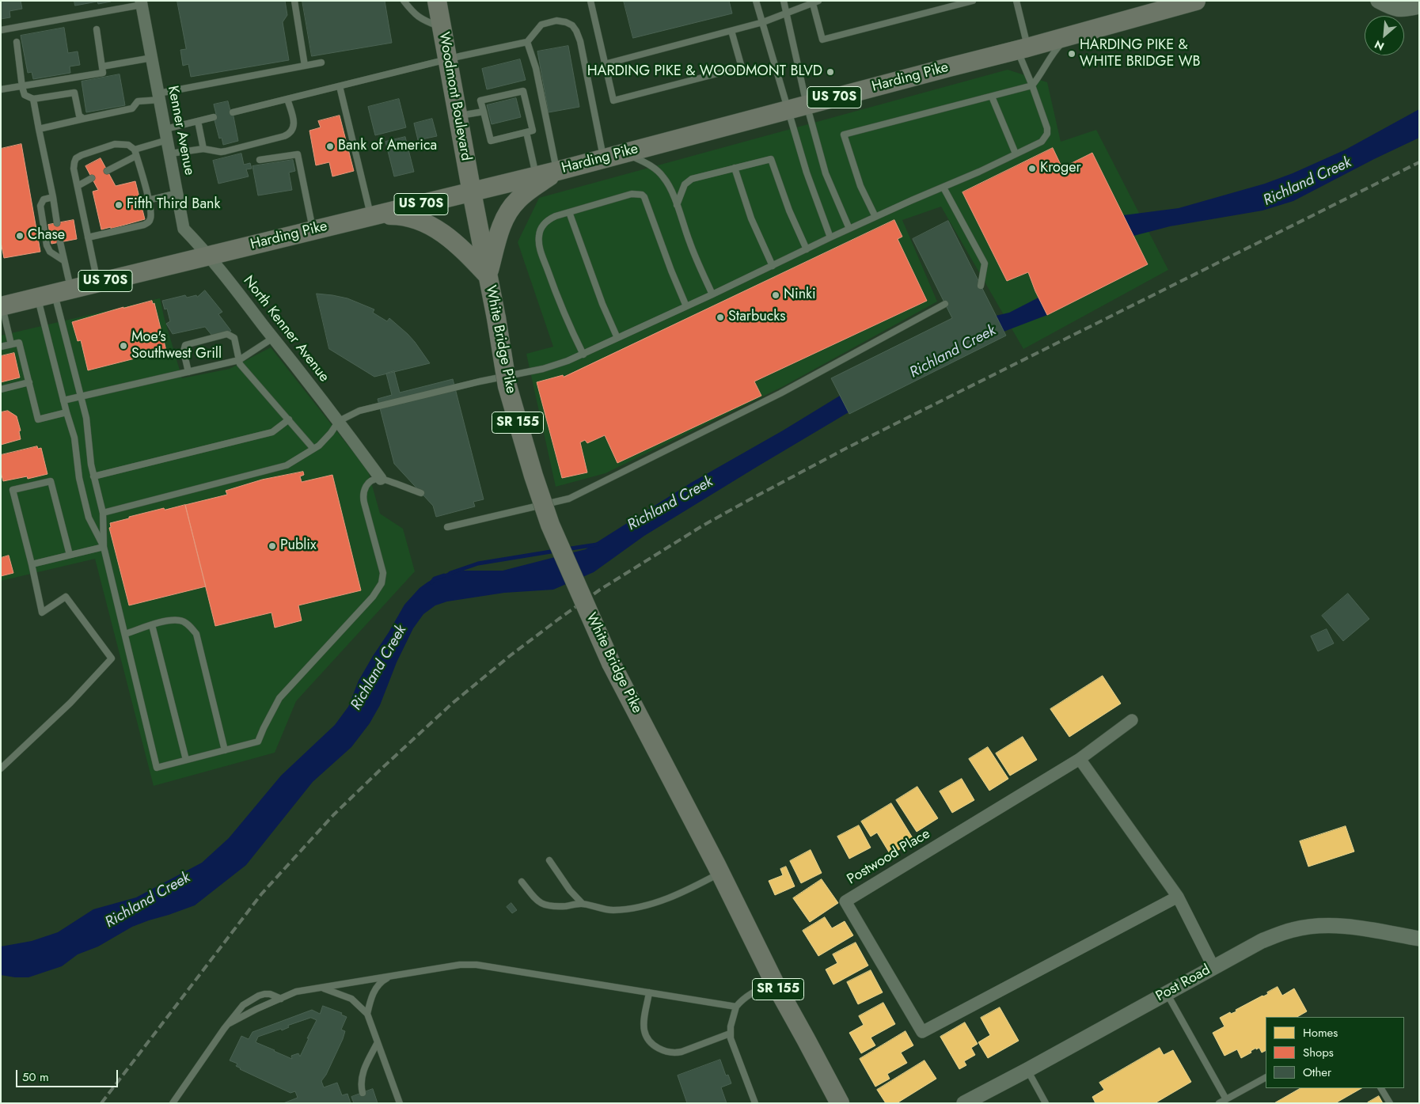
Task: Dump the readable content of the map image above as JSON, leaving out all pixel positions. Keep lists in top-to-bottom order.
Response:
{
  "streets": {
    "main road": [
      "Harding Pike",
      "Woodmont Boulevard",
      "US 70S",
      "White Bridge Pike",
      "SR 155"
    ],
    "street": [
      "Kenner Avenue",
      "North Kenner Avenue",
      "Postwood Place",
      "Post Road"
    ]
  },
  "crossings": [
    ["Harding Pike", "Woodmont Boulevard"],
    ["Harding Pike", "Kenner Avenue"],
    ["Harding Pike", "North Kenner Avenue"],
    ["Harding Pike", "White Bridge Pike"],
    ["Woodmont Boulevard", "White Bridge Pike"],
    ["Kenner Avenue", "North Kenner Avenue"]
  ],
  "water": ["Richland Creek"],
  "places": [
    "HARDING PIKE & WHITE BRIDGE WB",
    "HARDING PIKE & WOODMONT BLVD",
    "Bank of America",
    "Kroger",
    "Fifth Third Bank",
    "Chase",
    "Ninki",
    "Starbucks",
    "Moe's Southwest Grill",
    "Publix"
  ],
  "legend": ["Homes", "Shops", "Other"],
  "scale_bar": "50 m",
  "north": "bottom left"
}
